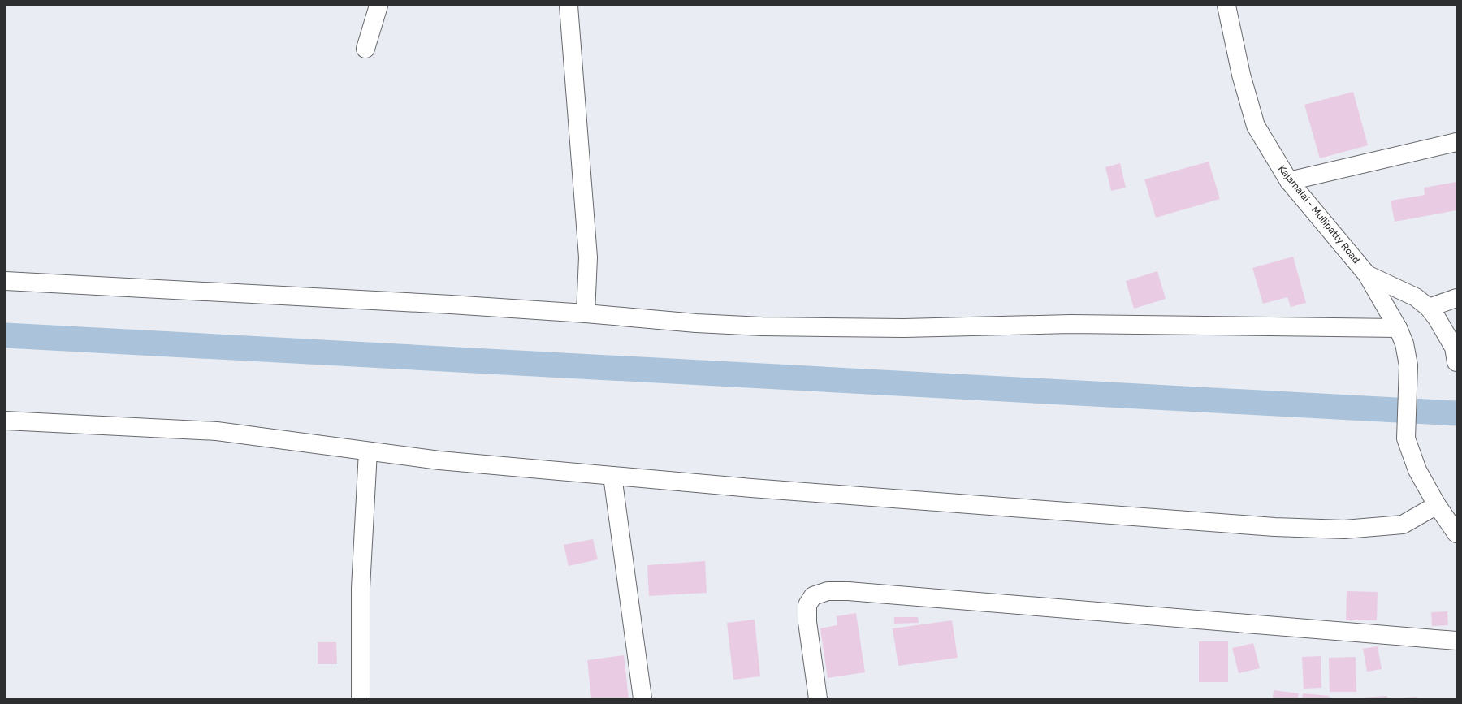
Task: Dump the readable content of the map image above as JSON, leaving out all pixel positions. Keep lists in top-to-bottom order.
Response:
{
  "streets": {
    "street": ["Kajamalai - Mullipatty Road"]
  }
}
